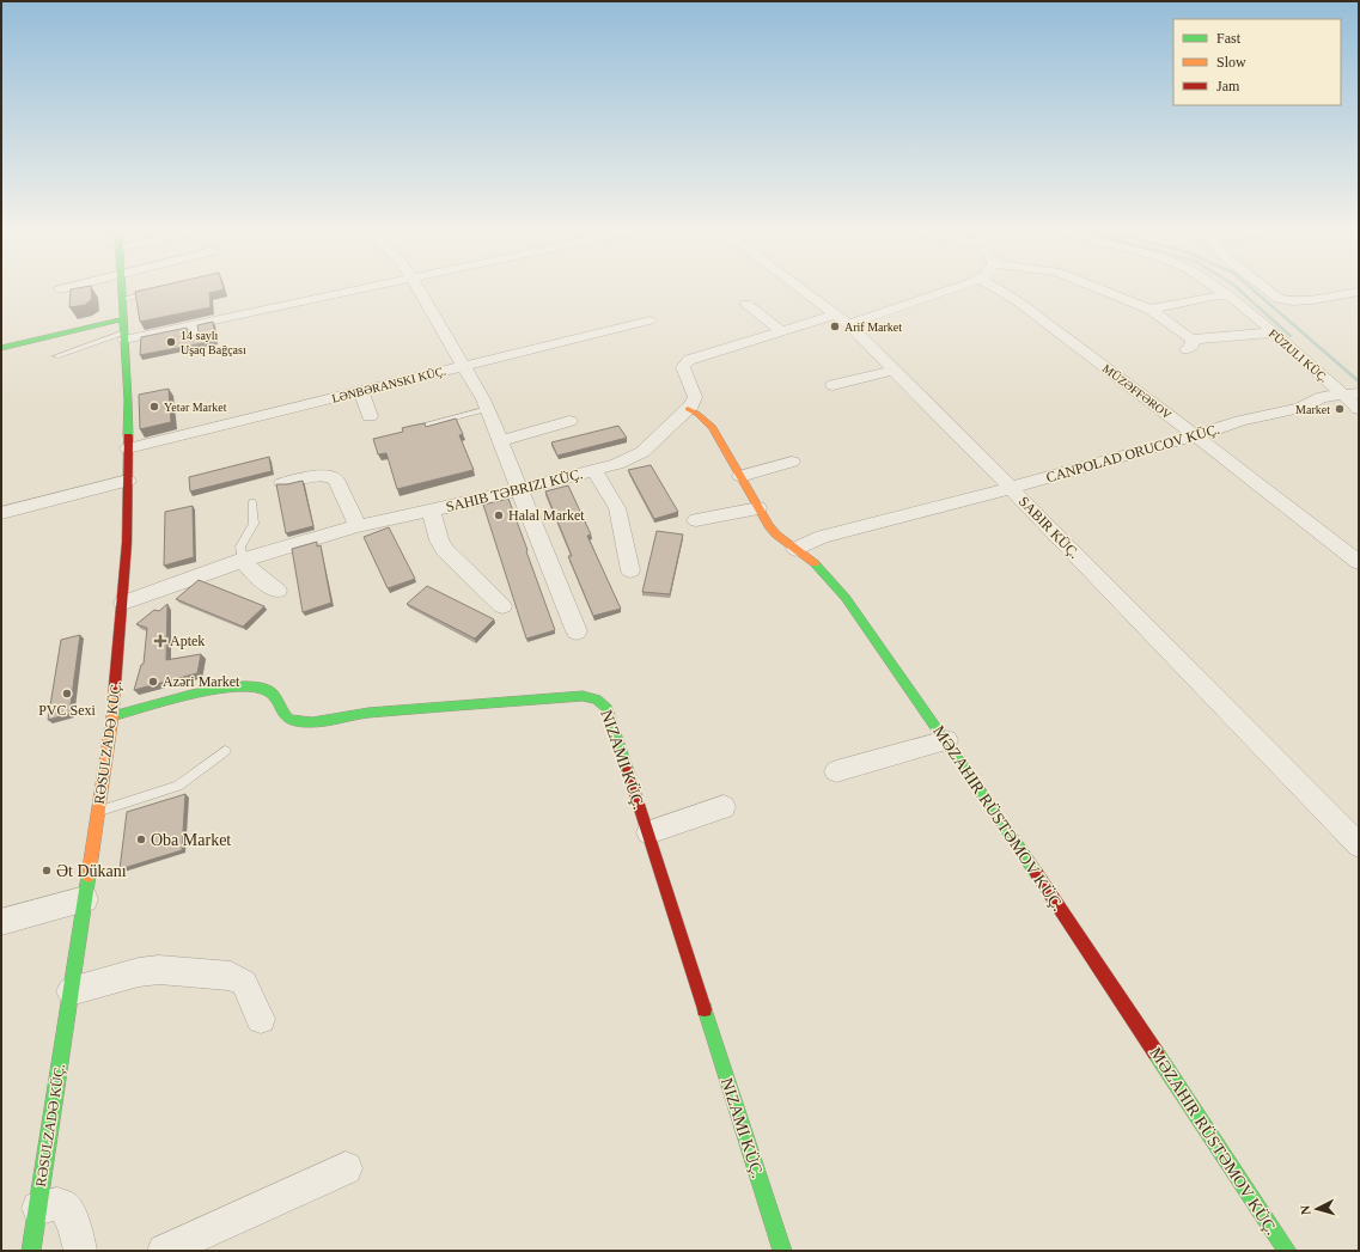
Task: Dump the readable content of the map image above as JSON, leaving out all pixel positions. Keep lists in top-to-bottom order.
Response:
{
  "streets": {
    "street": [
      "FÜZULI KÜÇ.",
      "LƏNBƏRANSKI KÜÇ.",
      "MÜZƏFFƏROV",
      "CANPOLAD ORUCOV KÜÇ.",
      "SAHIB TƏBRIZI KÜÇ.",
      "SABIR KÜÇ.",
      "RƏSULZADƏ KÜÇ.",
      "NIZAMI KÜÇ.",
      "MƏZAHIR RÜSTƏMOV KÜÇ."
    ]
  },
  "crossings": [
    ["FÜZULI KÜÇ.", "CANPOLAD ORUCOV KÜÇ."],
    ["LƏNBƏRANSKI KÜÇ.", "RƏSULZADƏ KÜÇ."],
    ["MÜZƏFFƏROV", "CANPOLAD ORUCOV KÜÇ."],
    ["CANPOLAD ORUCOV KÜÇ.", "SABIR KÜÇ."],
    ["CANPOLAD ORUCOV KÜÇ.", "MƏZAHIR RÜSTƏMOV KÜÇ."],
    ["SAHIB TƏBRIZI KÜÇ.", "RƏSULZADƏ KÜÇ."],
    ["SAHIB TƏBRIZI KÜÇ.", "MƏZAHIR RÜSTƏMOV KÜÇ."],
    ["RƏSULZADƏ KÜÇ.", "NIZAMI KÜÇ."]
  ],
  "places": {
    "other": [
      "Arif Market",
      "14 saylı Uşaq Bağçası",
      "Yetər Market",
      "Market",
      "Halal Market",
      "Azəri Market",
      "PVC Sexi",
      "Oba Market",
      "Ət Dükanı"
    ],
    "health": ["Aptek"]
  },
  "legend": ["Fast", "Slow", "Jam"],
  "north": "left"
}
